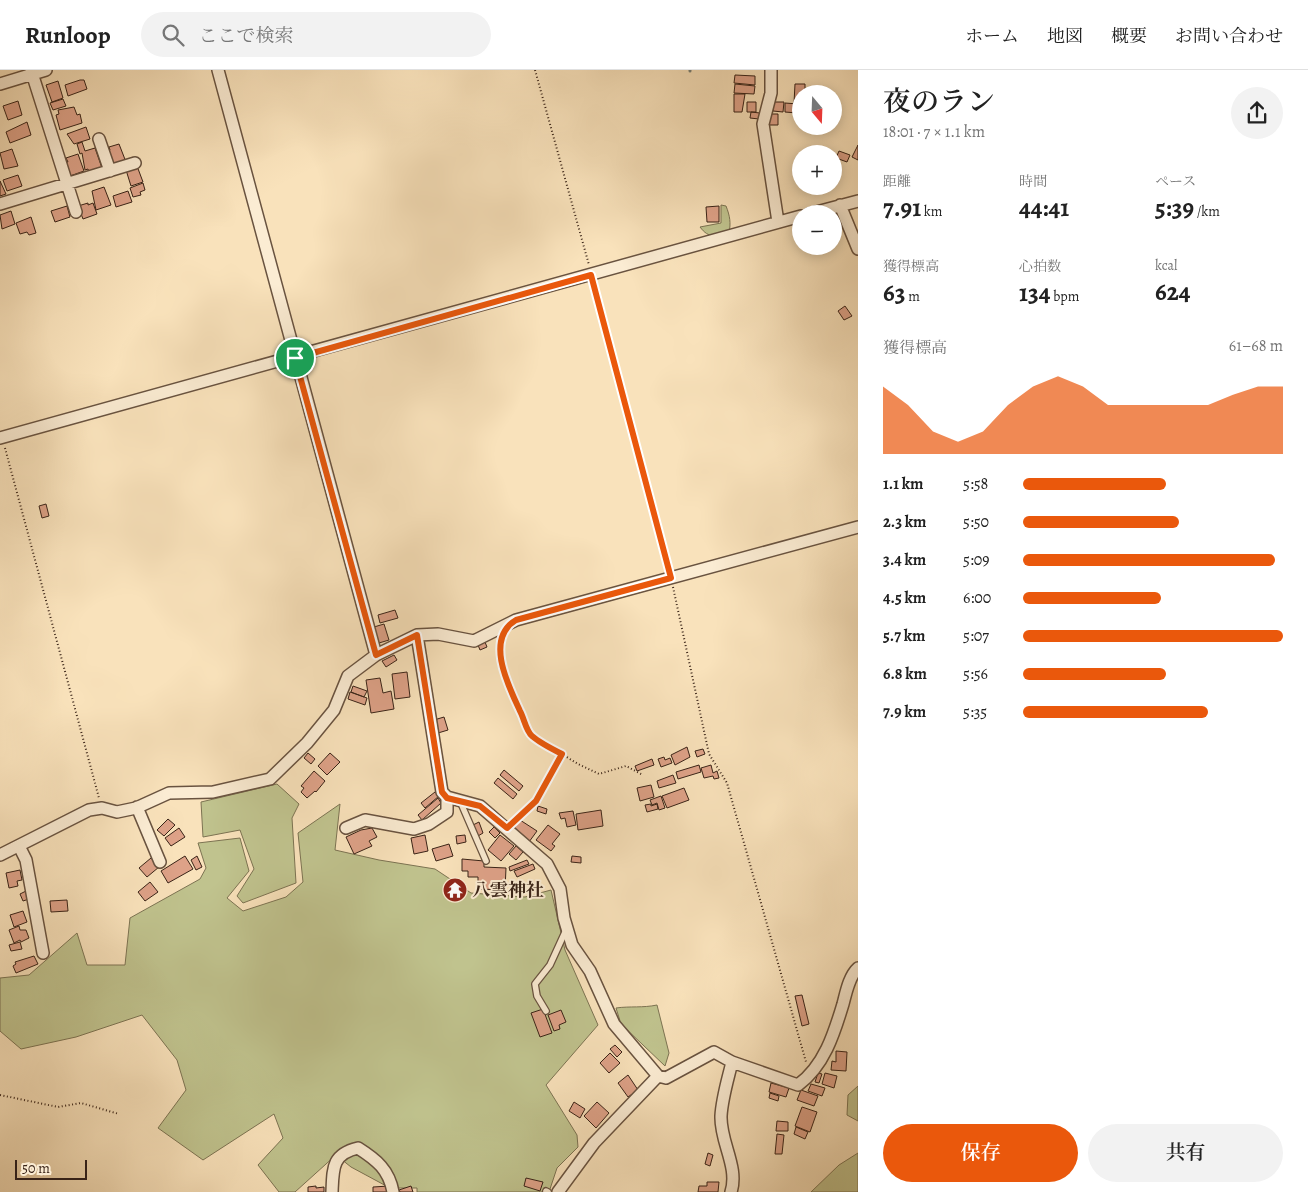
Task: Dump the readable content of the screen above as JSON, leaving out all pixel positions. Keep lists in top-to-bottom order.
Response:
{
  "places": {
    "temple": ["八雲神社"]
  },
  "scale_bar": "50 m",
  "north": "bottom",
  "page": {
    "header": "Runloop",
    "search": "ここで検索",
    "nav": [
      "ホーム",
      "地図",
      "概要",
      "お問い合わせ"
    ],
    "heading": ["夜のラン", "18:01 · 7 × 1.1 km"],
    "map_buttons": ["+", "−"],
    "stats": [
      ["距離", "7.91 km"],
      ["時間", "44:41"],
      ["ペース", "5:39 /km"],
      ["獲得標高", "63 m"],
      ["心拍数", "134 bpm"],
      ["kcal", "624"]
    ],
    "chart": ["獲得標高", "61–68 m"],
    "list": [
      {
        "name": "1.1 km",
        "note": "5:58"
      },
      {
        "name": "2.3 km",
        "note": "5:50"
      },
      {
        "name": "3.4 km",
        "note": "5:09"
      },
      {
        "name": "4.5 km",
        "note": "6:00"
      },
      {
        "name": "5.7 km",
        "note": "5:07"
      },
      {
        "name": "6.8 km",
        "note": "5:56"
      },
      {
        "name": "7.9 km",
        "note": "5:35"
      }
    ],
    "buttons": ["保存", "共有"],
    "scale": "50 m"
  }
}
